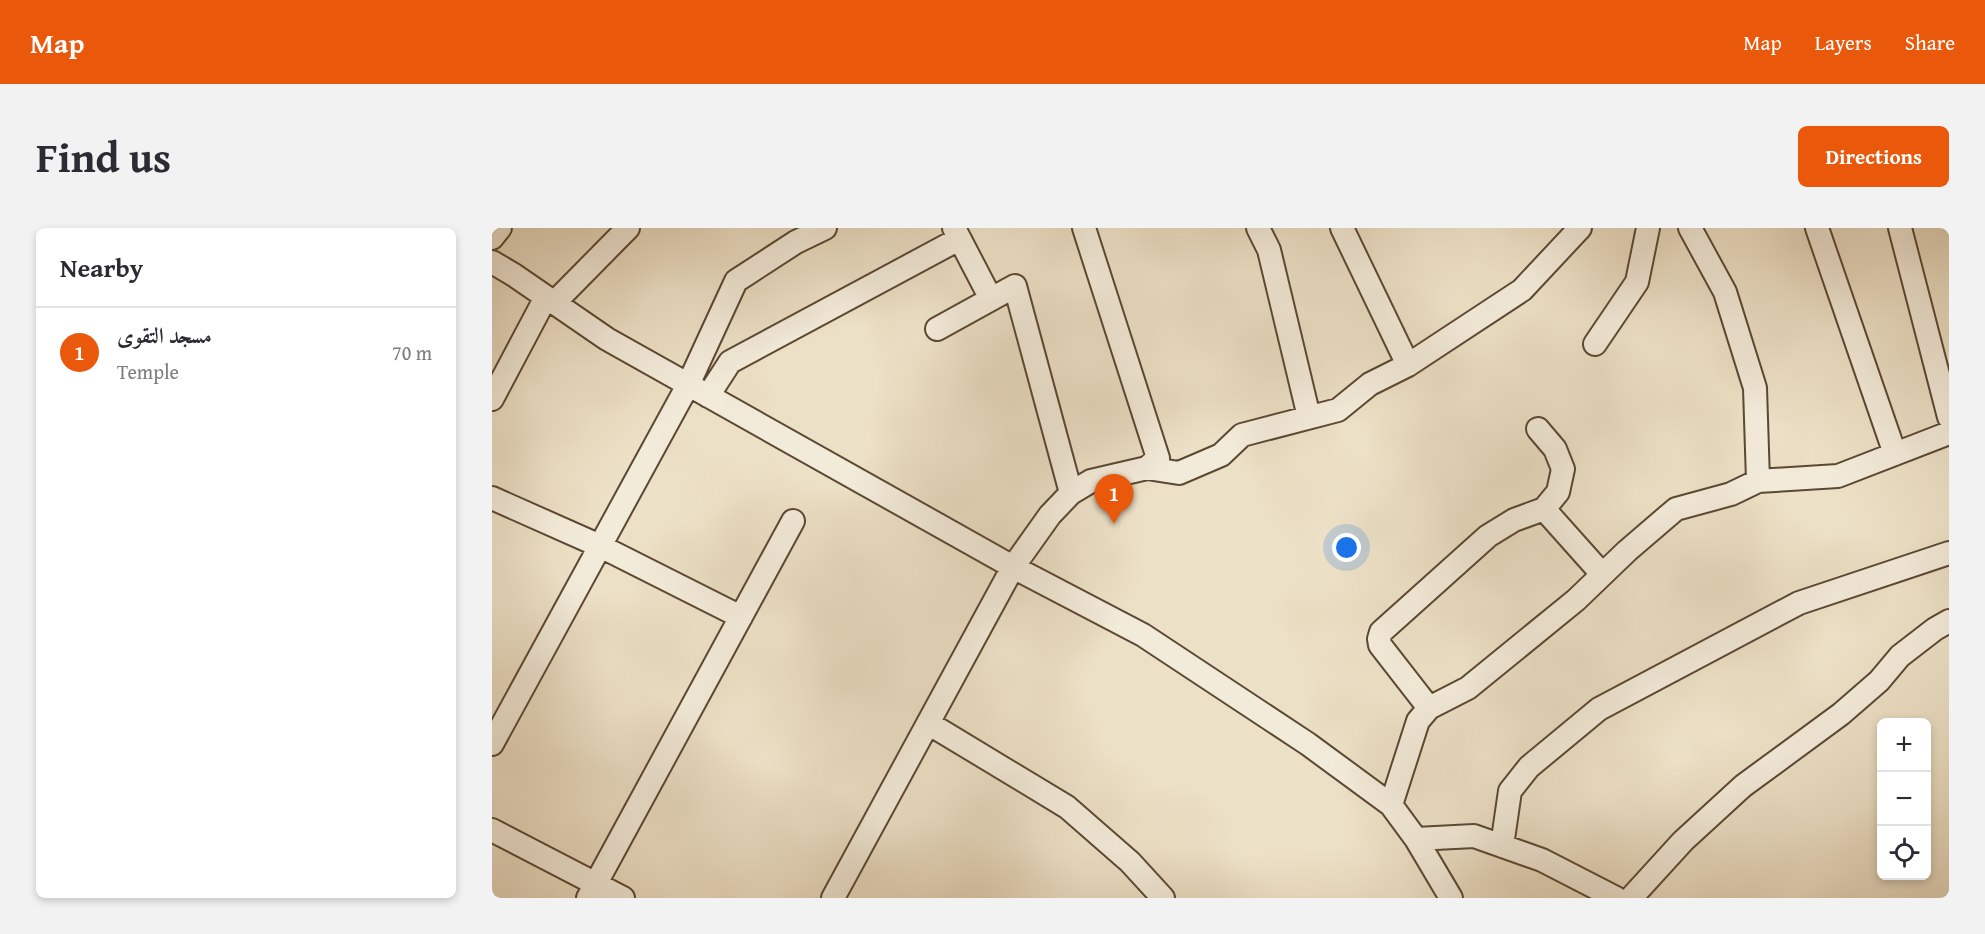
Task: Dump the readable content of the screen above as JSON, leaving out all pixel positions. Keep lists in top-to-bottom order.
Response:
{
  "page": {
    "header": "Map",
    "nav": ["Map", "Layers", "Share"],
    "title": "Find us",
    "buttons": "Directions",
    "heading": "Nearby",
    "list": [
      {
        "mark": "1",
        "name": "مسجد التقوى",
        "note": "Temple",
        "value": "70 m"
      }
    ],
    "pins": "1",
    "map_buttons": ["+", "−"]
  }
}
